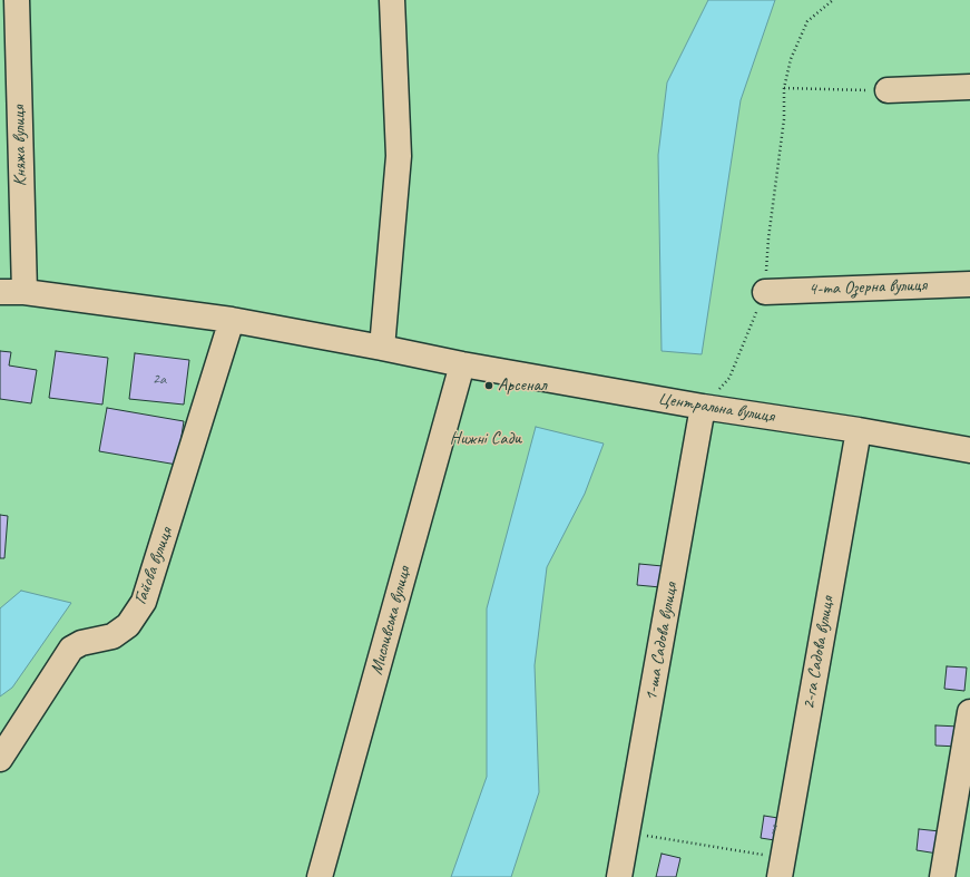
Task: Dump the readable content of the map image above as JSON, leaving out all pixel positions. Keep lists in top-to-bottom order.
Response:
{
  "streets": {
    "street": [
      "Княжа вулиця",
      "4-та Озерна вулиця",
      "Центральна вулиця",
      "Гайова вулиця",
      "Мисливська вулиця",
      "1-ша Садова вулиця",
      "2-га Садова вулиця"
    ]
  },
  "crossings": [
    ["Княжа вулиця", "Центральна вулиця"],
    ["Центральна вулиця", "Гайова вулиця"],
    ["Центральна вулиця", "Мисливська вулиця"],
    ["Центральна вулиця", "1-ша Садова вулиця"],
    ["Центральна вулиця", "2-га Садова вулиця"]
  ],
  "parks": ["Нижні Сади"],
  "places": ["Арсенал"],
  "house_numbers": ["2а", "7"]
}
